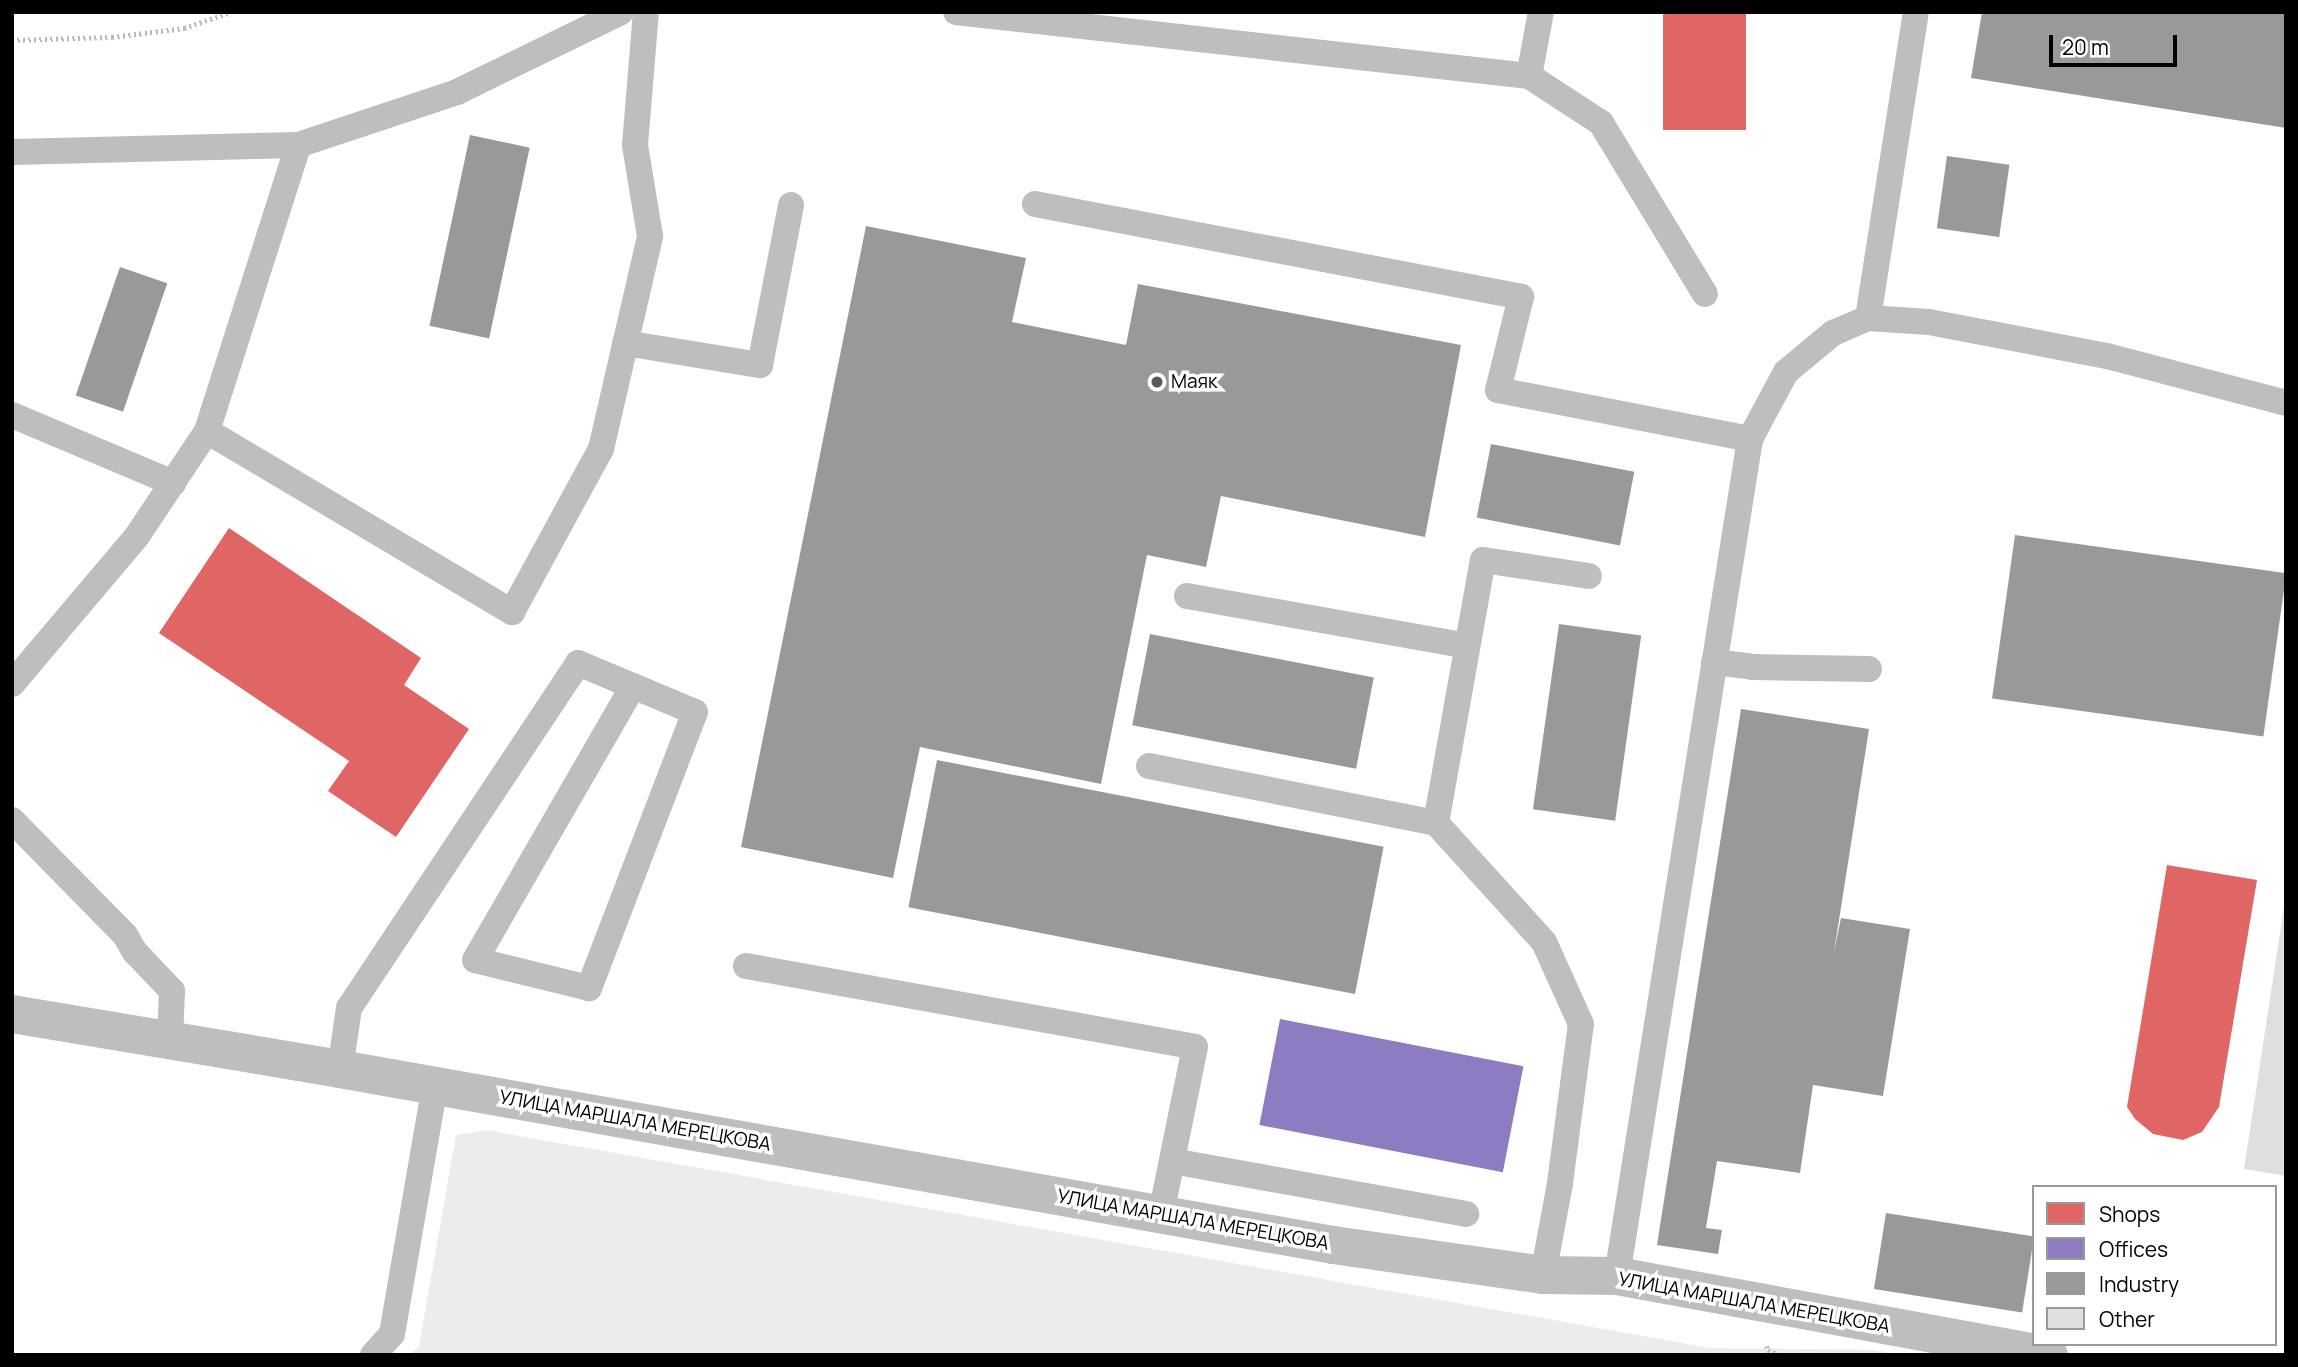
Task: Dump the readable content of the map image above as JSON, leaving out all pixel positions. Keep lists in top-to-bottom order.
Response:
{
  "streets": {
    "street": ["УЛИЦА МАРШАЛА МЕРЕЦКОВА"]
  },
  "places": ["Маяк"],
  "legend": [
    "Shops",
    "Offices",
    "Industry",
    "Other"
  ],
  "scale_bar": "20 m"
}
